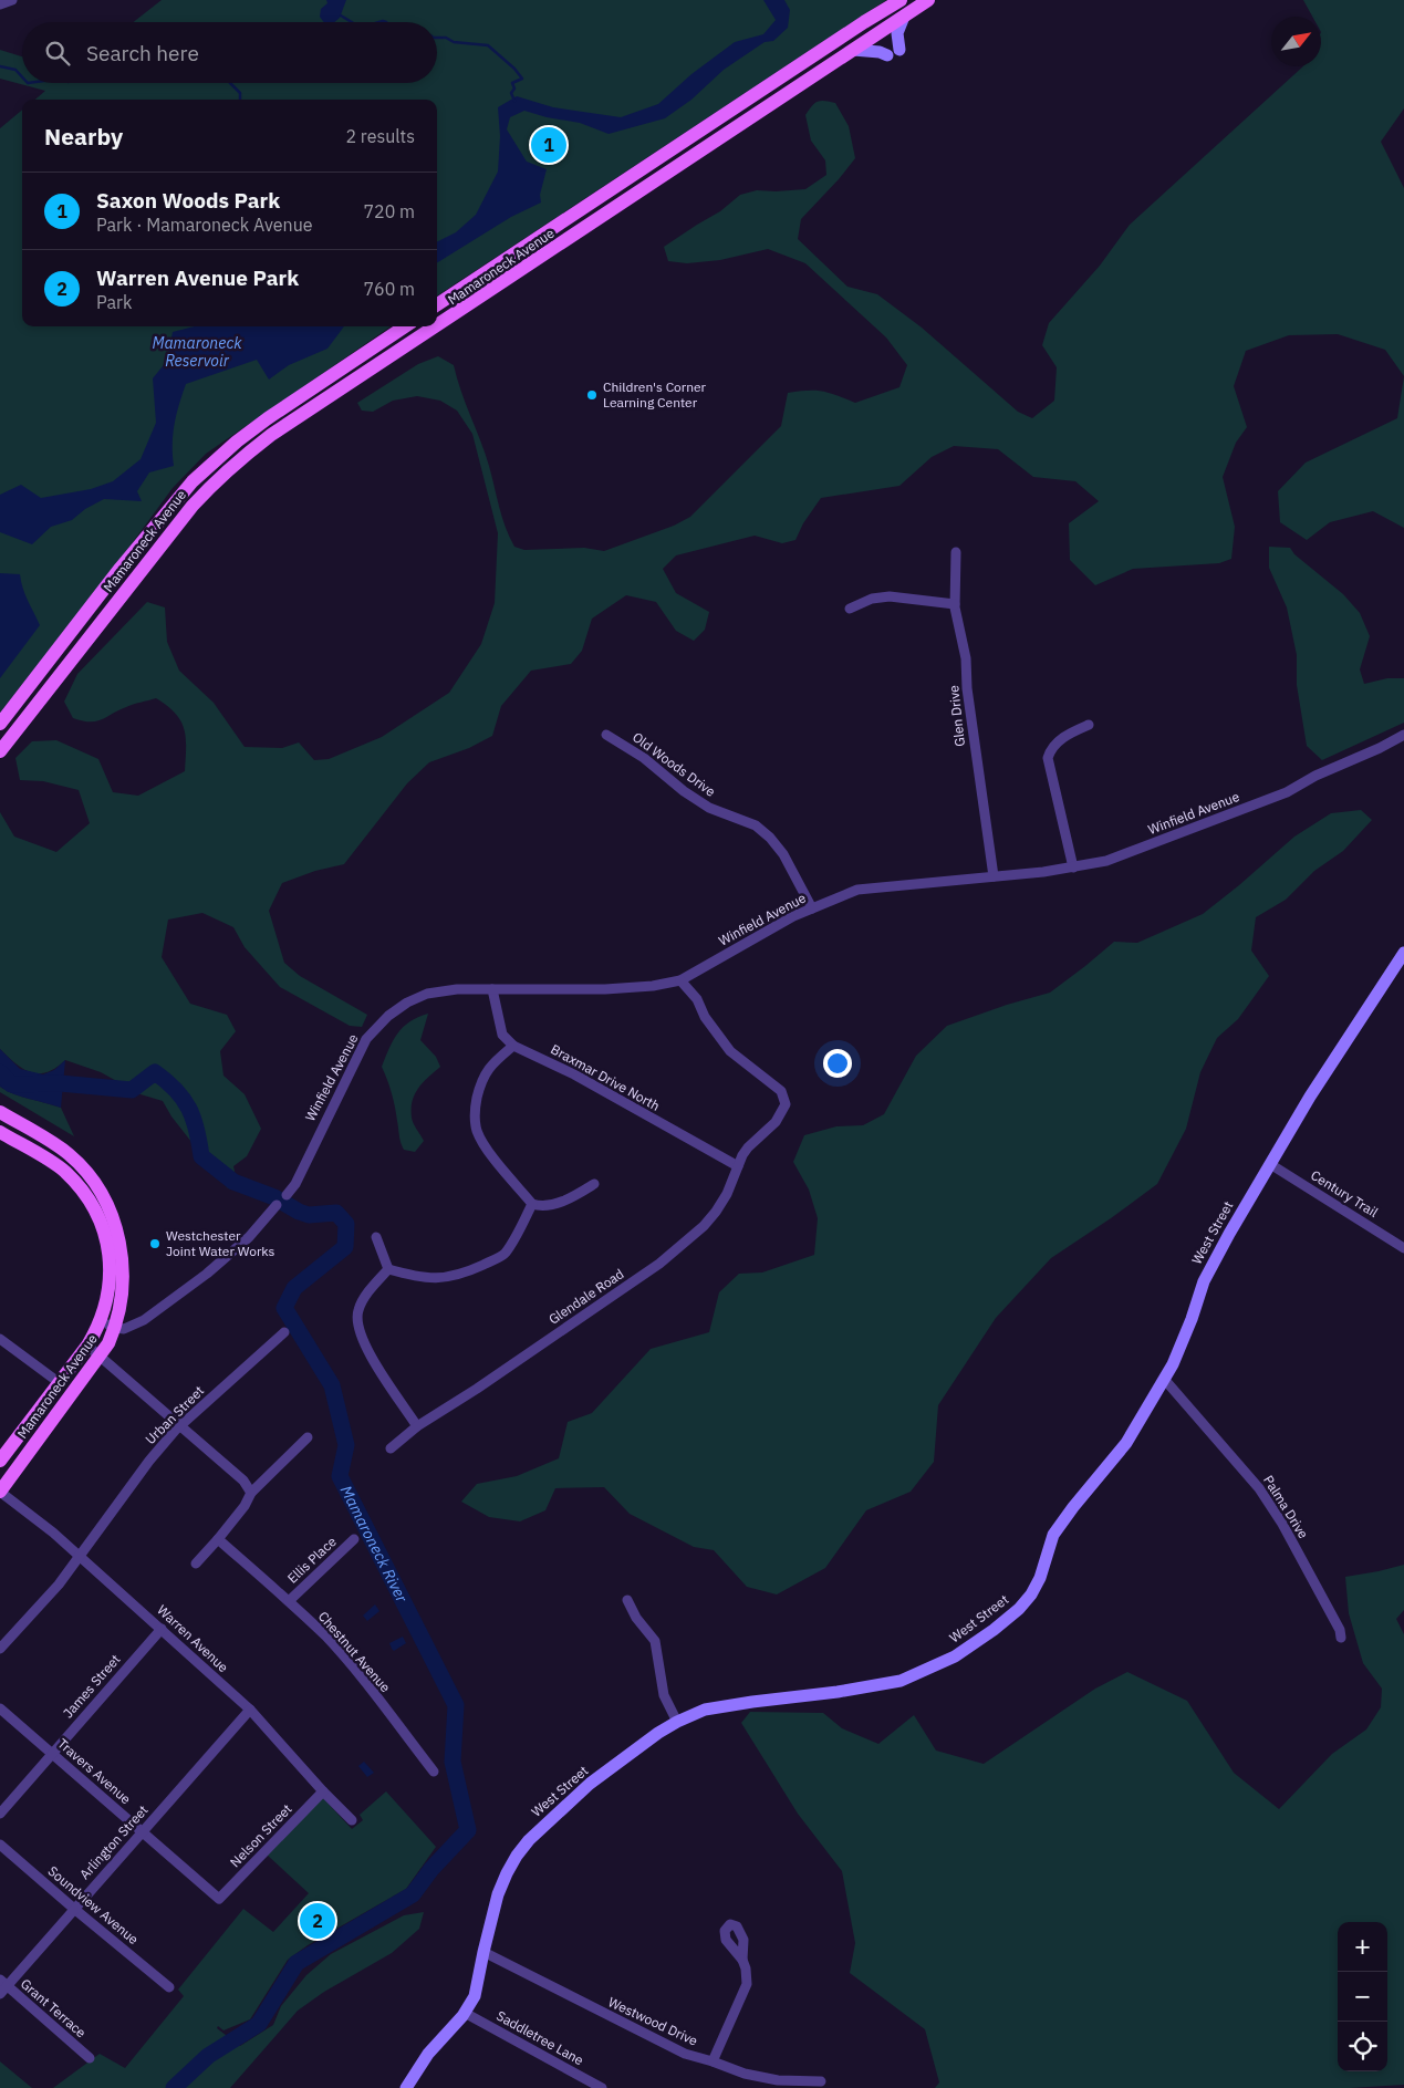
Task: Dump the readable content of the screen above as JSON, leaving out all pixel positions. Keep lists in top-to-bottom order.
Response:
{
  "streets": {
    "main road": ["Mamaroneck Avenue"],
    "street": [
      "Glen Drive",
      "Old Woods Drive",
      "Winfield Avenue",
      "Braxmar Drive North",
      "Century Trail",
      "West Street",
      "Glendale Road",
      "Urban Street",
      "Palma Drive",
      "Ellis Place",
      "Warren Avenue",
      "Chestnut Avenue",
      "James Street",
      "Travers Avenue",
      "Nelson Street",
      "Arlington Street",
      "Soundview Avenue",
      "Grant Terrace",
      "Westwood Drive",
      "Saddletree Lane"
    ]
  },
  "crossings": [
    ["Mamaroneck Avenue", "Warren Avenue"],
    ["Glen Drive", "Winfield Avenue"],
    ["Old Woods Drive", "Winfield Avenue"],
    ["Winfield Avenue", "Glendale Road"],
    ["Braxmar Drive North", "Glendale Road"],
    ["Century Trail", "West Street"],
    ["West Street", "Palma Drive"],
    ["West Street", "Westwood Drive"],
    ["West Street", "Saddletree Lane"],
    ["Urban Street", "Warren Avenue"],
    ["Ellis Place", "Chestnut Avenue"],
    ["Warren Avenue", "James Street"],
    ["Warren Avenue", "Nelson Street"],
    ["Warren Avenue", "Arlington Street"],
    ["James Street", "Travers Avenue"],
    ["Travers Avenue", "Nelson Street"],
    ["Travers Avenue", "Arlington Street"],
    ["Arlington Street", "Soundview Avenue"],
    ["Arlington Street", "Grant Terrace"]
  ],
  "water": ["Mamaroneck Reservoir", "Mamaroneck River"],
  "places": ["Children's Corner Learning Center", "Westchester Joint Water Works"],
  "north": "top right",
  "page": {
    "search": "Search here",
    "heading": ["Nearby", "2 results"],
    "pins": ["1", "2"],
    "list": [
      {
        "mark": "1",
        "name": "Saxon Woods Park",
        "note": "Park · Mamaroneck Avenue",
        "value": "720 m"
      },
      {
        "mark": "2",
        "name": "Warren Avenue Park",
        "note": "Park",
        "value": "760 m"
      }
    ],
    "map_buttons": ["+", "−"]
  }
}
